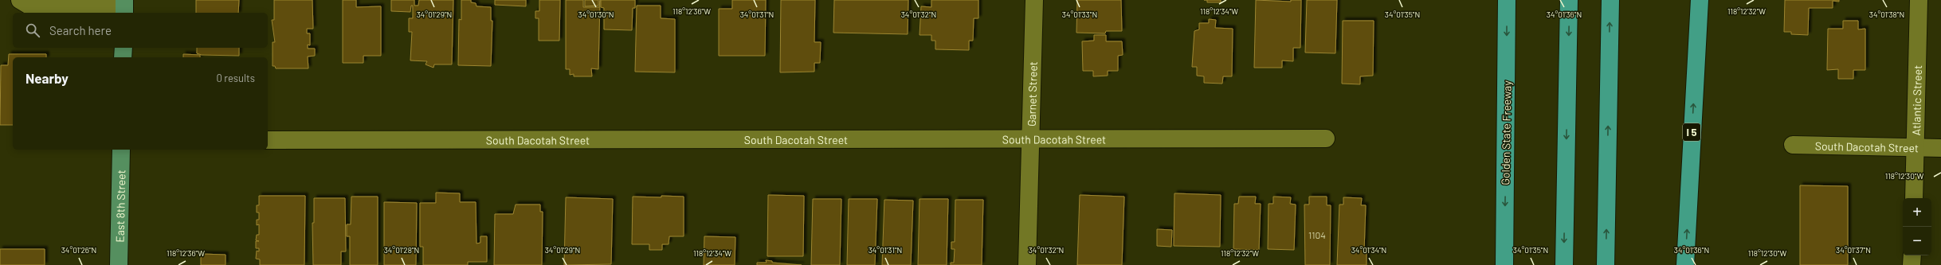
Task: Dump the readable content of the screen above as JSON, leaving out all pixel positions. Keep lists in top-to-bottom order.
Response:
{
  "streets": {
    "highway": ["I 5", "Golden State Freeway"],
    "main road": ["East 8th Street"],
    "street": ["Garnet Street", "Atlantic Street", "South Dacotah Street"]
  },
  "crossings": [
    ["Garnet Street", "South Dacotah Street"],
    ["Atlantic Street", "South Dacotah Street"]
  ],
  "house_numbers": ["1104"],
  "page": {
    "search": "Search here",
    "heading": ["Nearby", "0 results"],
    "map_buttons": ["+", "−"]
  },
  "coordinates": [
    "118°12'36\"W",
    "118°12'34\"W",
    "118°12'32\"W",
    "34°01'29\"N",
    "34°01'30\"N",
    "34°01'31\"N",
    "34°01'32\"N",
    "34°01'33\"N",
    "34°01'35\"N",
    "34°01'36\"N",
    "34°01'38\"N",
    "118°12'30\"W",
    "34°01'26\"N",
    "34°01'28\"N",
    "34°01'34\"N",
    "34°01'37\"N"
  ]
}
